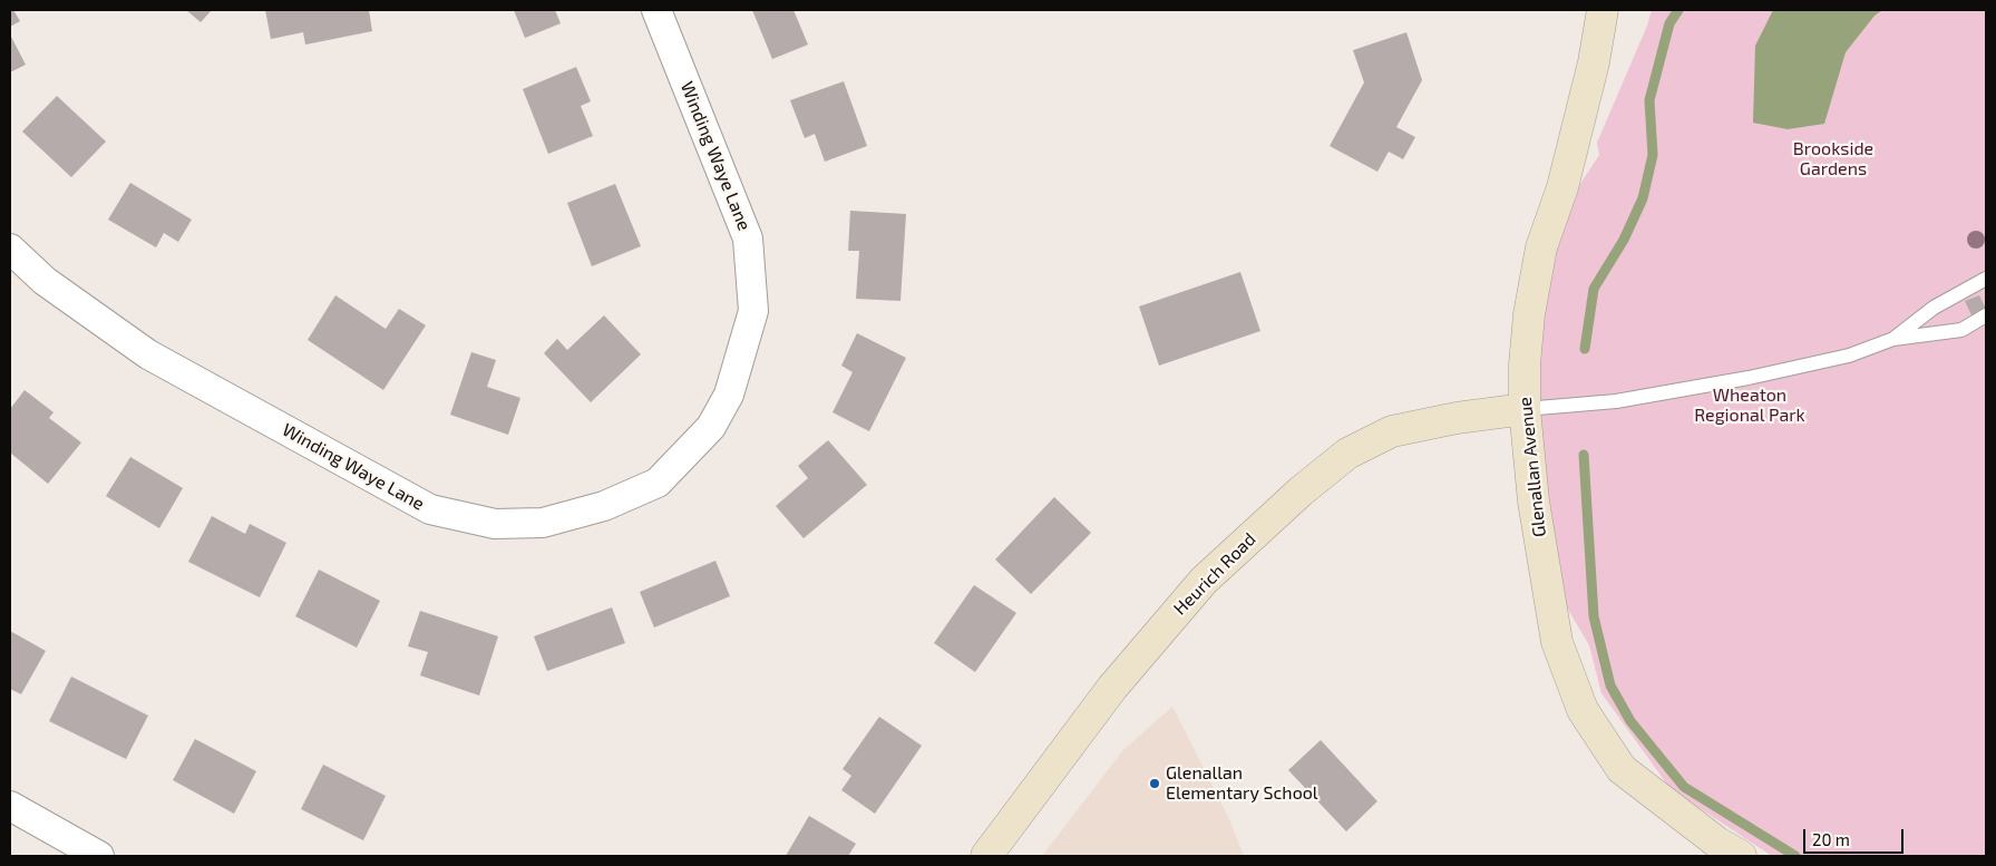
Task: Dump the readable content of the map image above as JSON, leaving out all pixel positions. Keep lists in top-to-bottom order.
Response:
{
  "streets": {
    "street": ["Winding Waye Lane", "Glenallan Avenue", "Heurich Road"]
  },
  "crossings": [
    ["Glenallan Avenue", "Heurich Road"]
  ],
  "parks": ["Brookside Gardens", "Wheaton Regional Park"],
  "places": ["Glenallan Elementary School"],
  "scale_bar": "20 m"
}
